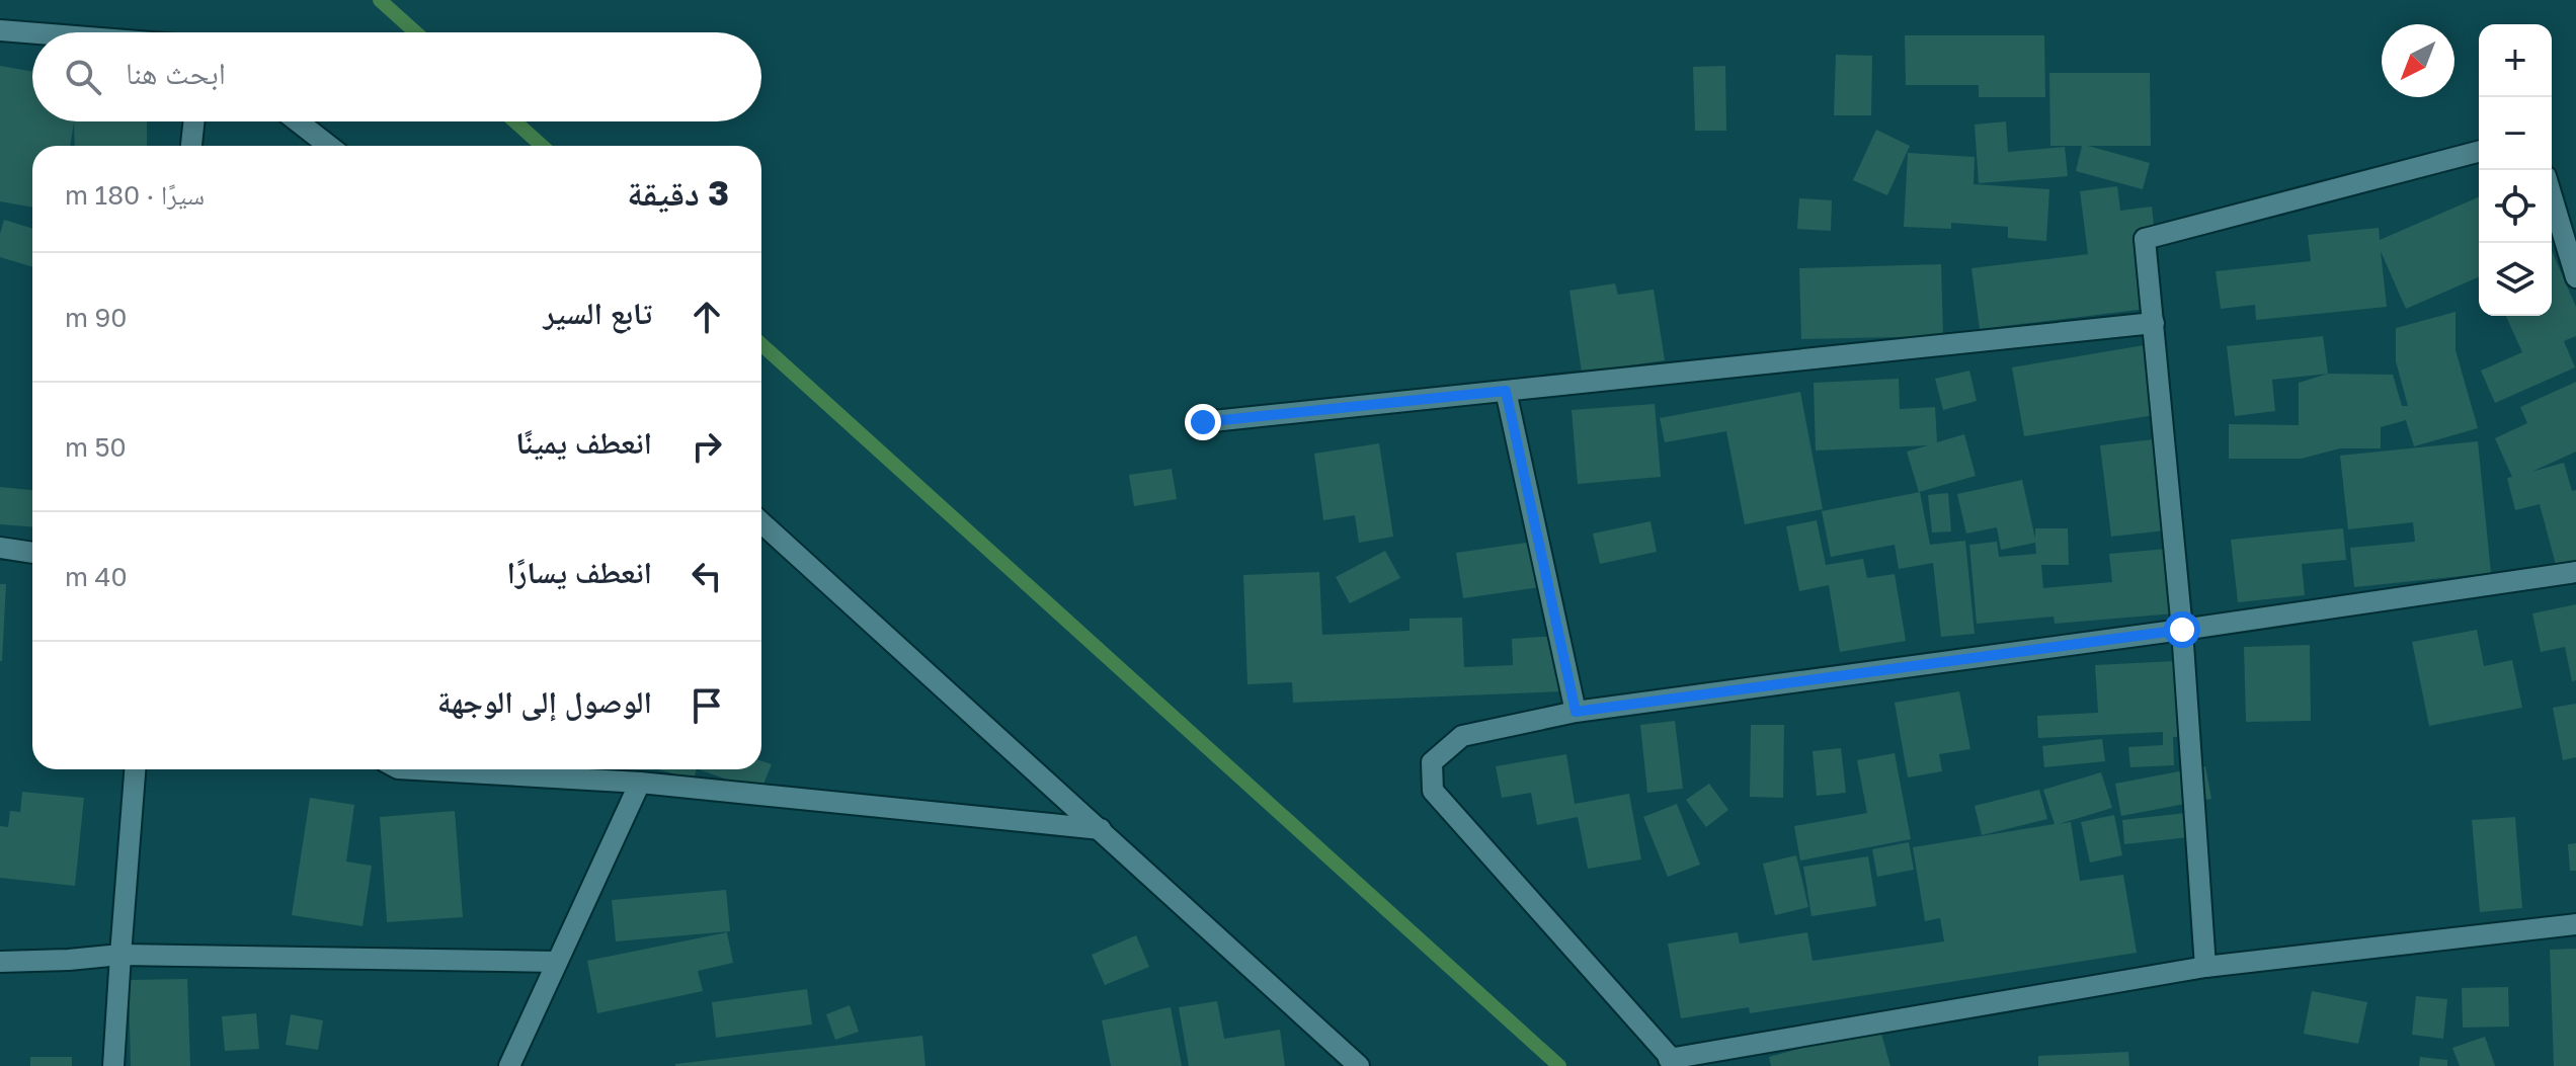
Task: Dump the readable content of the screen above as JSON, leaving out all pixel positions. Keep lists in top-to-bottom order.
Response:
{
  "north": "bottom left",
  "page": {
    "map_buttons": ["+", "−"],
    "search": "ابحث هنا",
    "heading": ["3 دقيقة", "سيرًا · 180 m"],
    "list": [
      ["تابع السير", "90 m"],
      ["انعطف يمينًا", "50 m"],
      ["انعطف يسارًا", "40 m"],
      "الوصول إلى الوجهة"
    ]
  }
}
